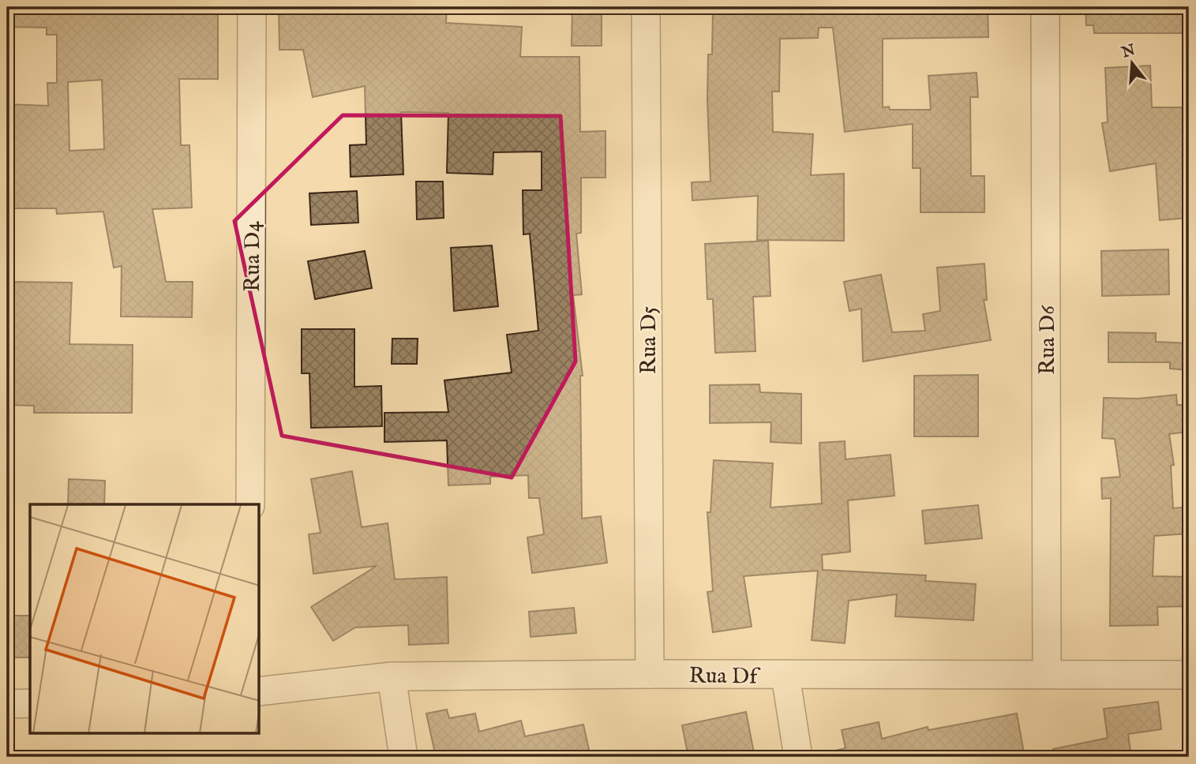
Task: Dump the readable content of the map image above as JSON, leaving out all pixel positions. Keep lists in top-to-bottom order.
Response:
{
  "streets": {
    "street": [
      "Rua D4",
      "Rua D5",
      "Rua D6",
      "Rua Df"
    ]
  },
  "crossings": [
    ["Rua D5", "Rua Df"],
    ["Rua D6", "Rua Df"]
  ],
  "north": "top"
}
